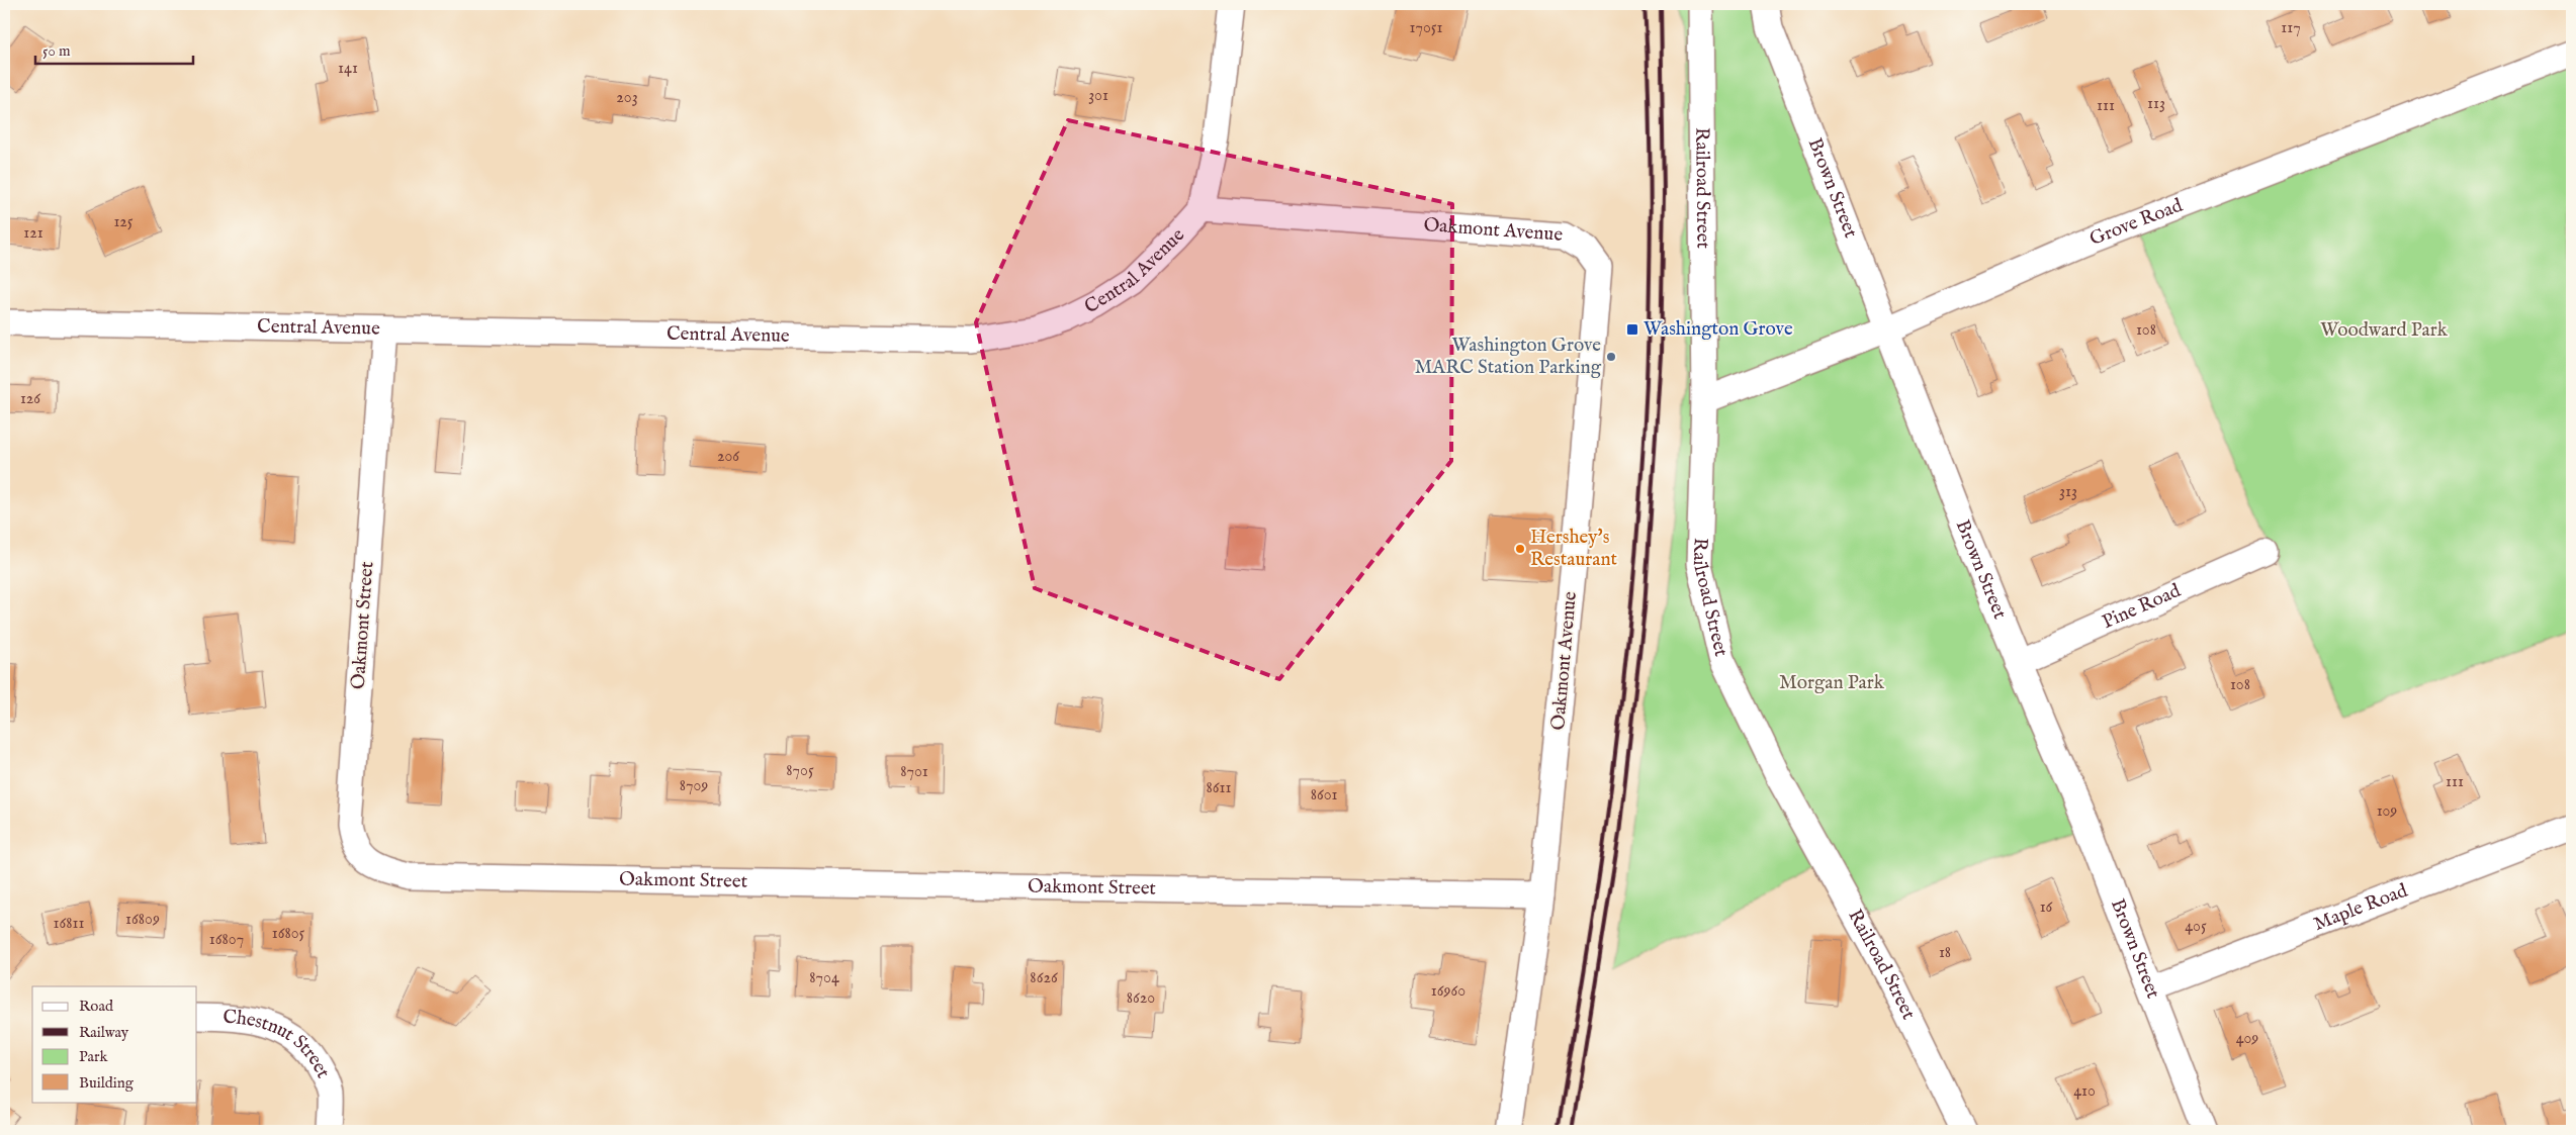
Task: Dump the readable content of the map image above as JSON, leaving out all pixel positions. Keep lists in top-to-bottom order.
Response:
{
  "streets": {
    "street": [
      "Brown Street",
      "Railroad Street",
      "Grove Road",
      "Oakmont Avenue",
      "Central Avenue",
      "Pine Road",
      "Oakmont Street",
      "Maple Road",
      "Chestnut Street"
    ]
  },
  "crossings": [
    ["Brown Street", "Grove Road"],
    ["Brown Street", "Pine Road"],
    ["Brown Street", "Maple Road"],
    ["Railroad Street", "Grove Road"],
    ["Oakmont Avenue", "Central Avenue"],
    ["Oakmont Avenue", "Oakmont Street"],
    ["Central Avenue", "Oakmont Street"]
  ],
  "parks": ["Woodward Park", "Morgan Park"],
  "places": {
    "transit": ["Washington Grove"],
    "other": ["Washington Grove MARC Station Parking", "Hershey's Restaurant"]
  },
  "house_numbers": [
    "17051",
    "117",
    "141",
    "301",
    "203",
    "113",
    "111",
    "125",
    "121",
    "108",
    "126",
    "206",
    "313",
    "108",
    "8705",
    "8701",
    "111",
    "8709",
    "8611",
    "8601",
    "109",
    "16",
    "16809",
    "16811",
    "405",
    "16805",
    "16807",
    "18",
    "8704",
    "8626",
    "16960",
    "8620",
    "409",
    "410"
  ],
  "legend": [
    "Road",
    "Railway",
    "Park",
    "Building"
  ],
  "scale_bar": "50 m"
}
